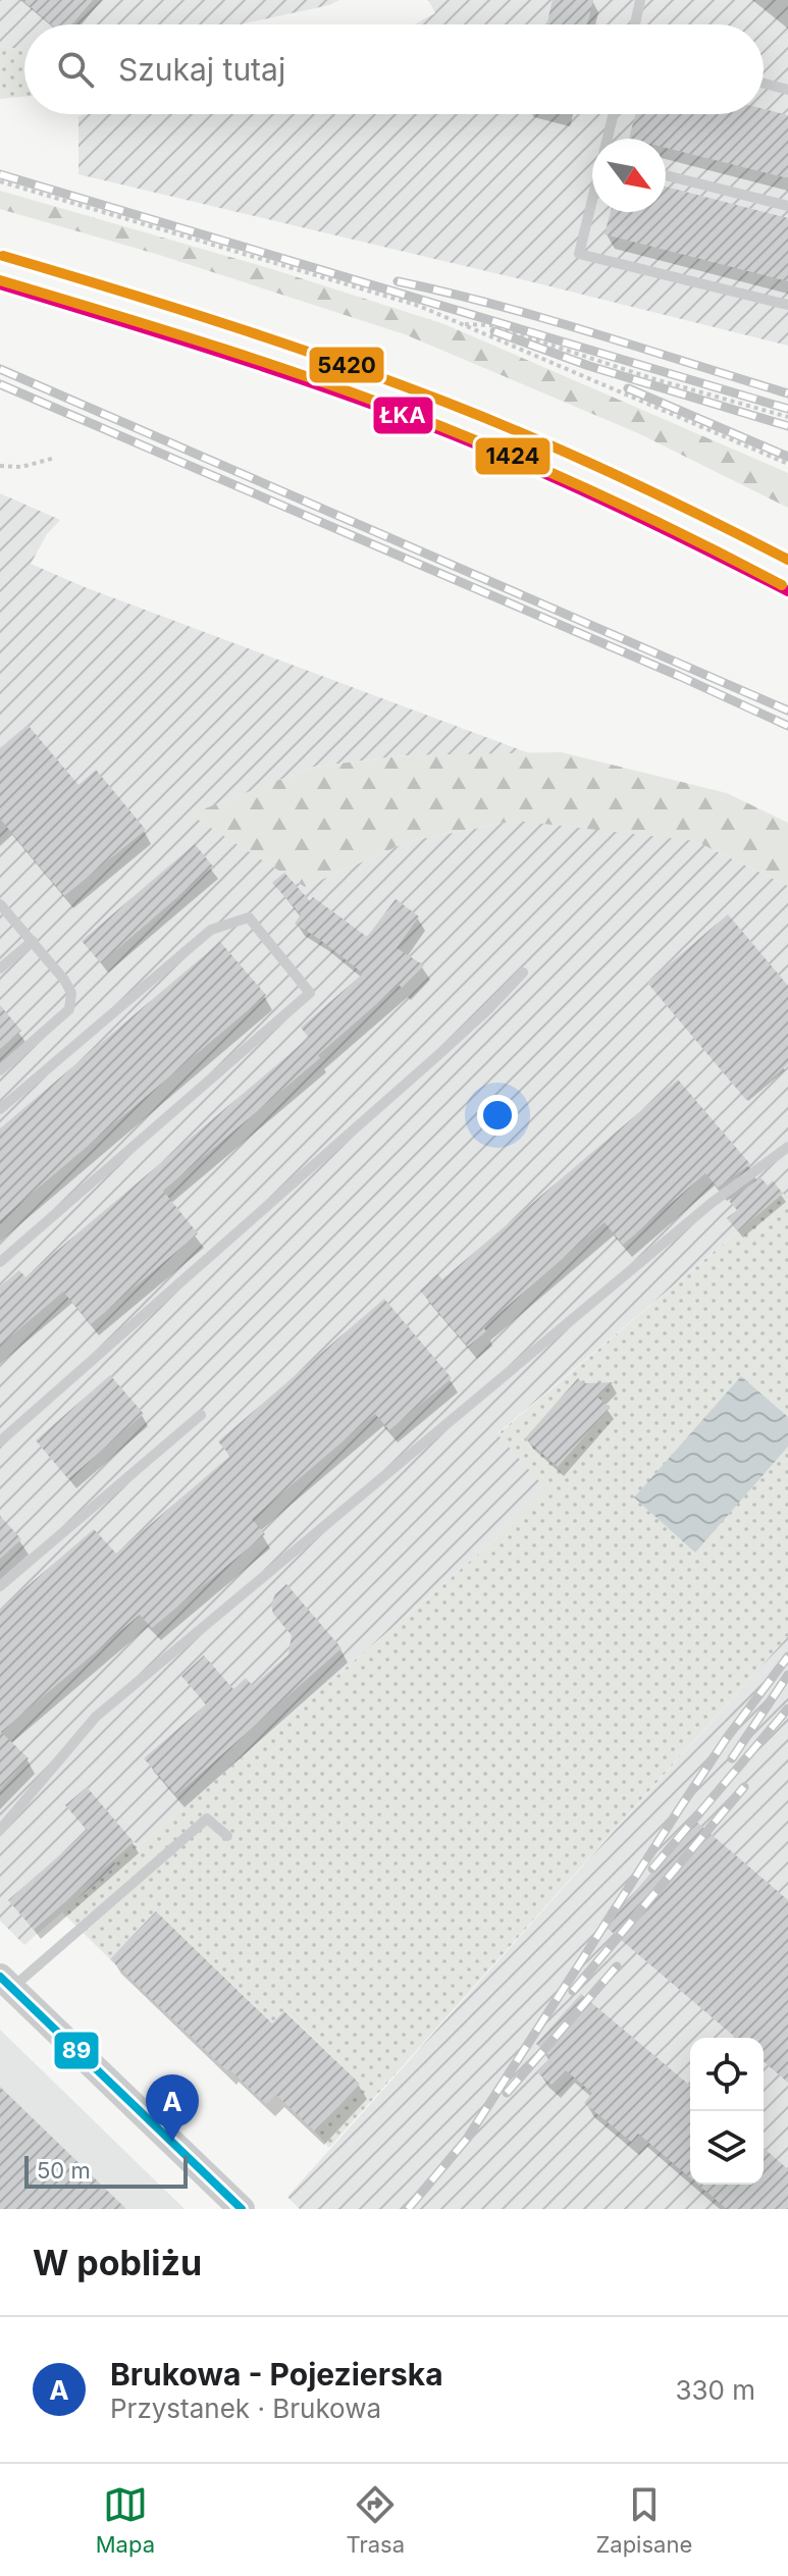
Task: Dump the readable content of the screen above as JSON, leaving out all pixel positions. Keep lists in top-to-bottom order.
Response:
{
  "lines": [
    "transit line 5420",
    "transit line 1424",
    "transit line ŁKA",
    "transit line 89"
  ],
  "scale_bar": "50 m",
  "north": "bottom right",
  "page": {
    "search": "Szukaj tutaj",
    "pins": "A",
    "scale": "50 m",
    "heading": "W pobliżu",
    "list": [
      {
        "mark": "A",
        "name": "Brukowa - Pojezierska",
        "note": "Przystanek · Brukowa",
        "value": "330 m"
      }
    ],
    "nav": ["Mapa", "Trasa", "Zapisane"]
  }
}
